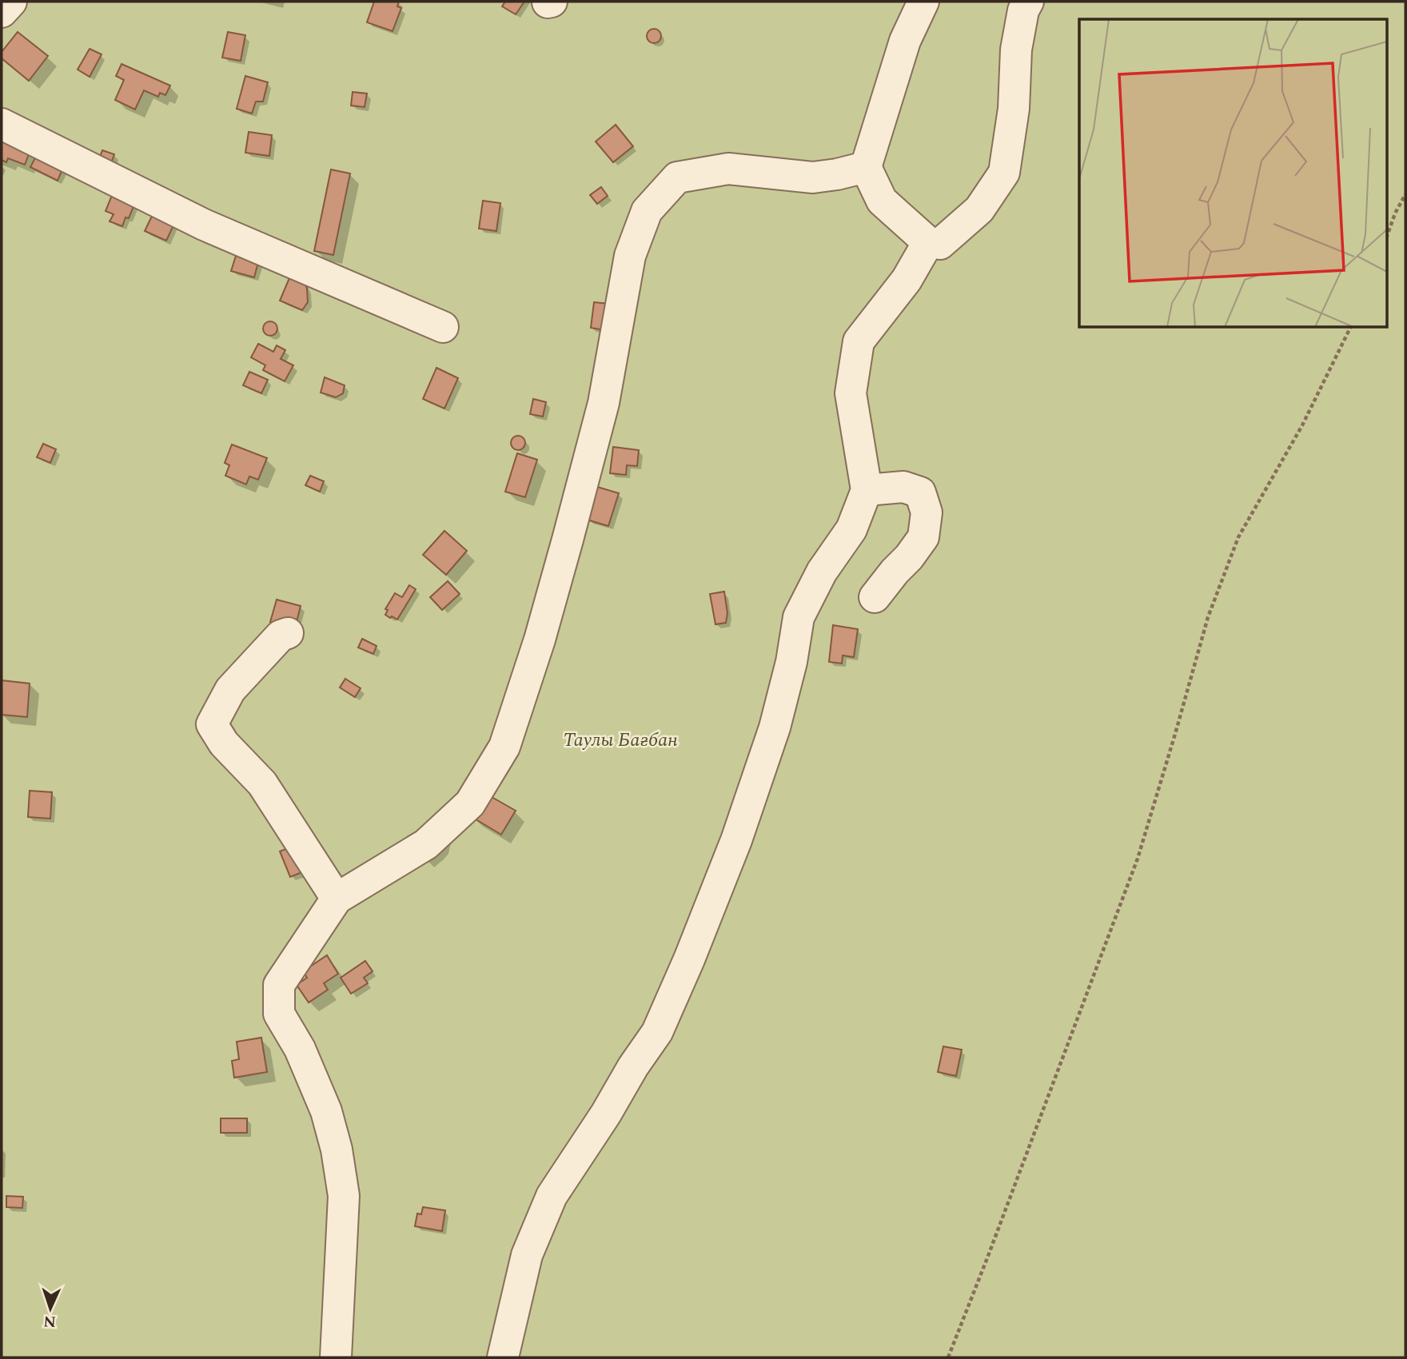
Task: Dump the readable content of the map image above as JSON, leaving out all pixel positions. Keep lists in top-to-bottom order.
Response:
{
  "parks": ["Таулы Бағбан"],
  "north": "bottom"
}
